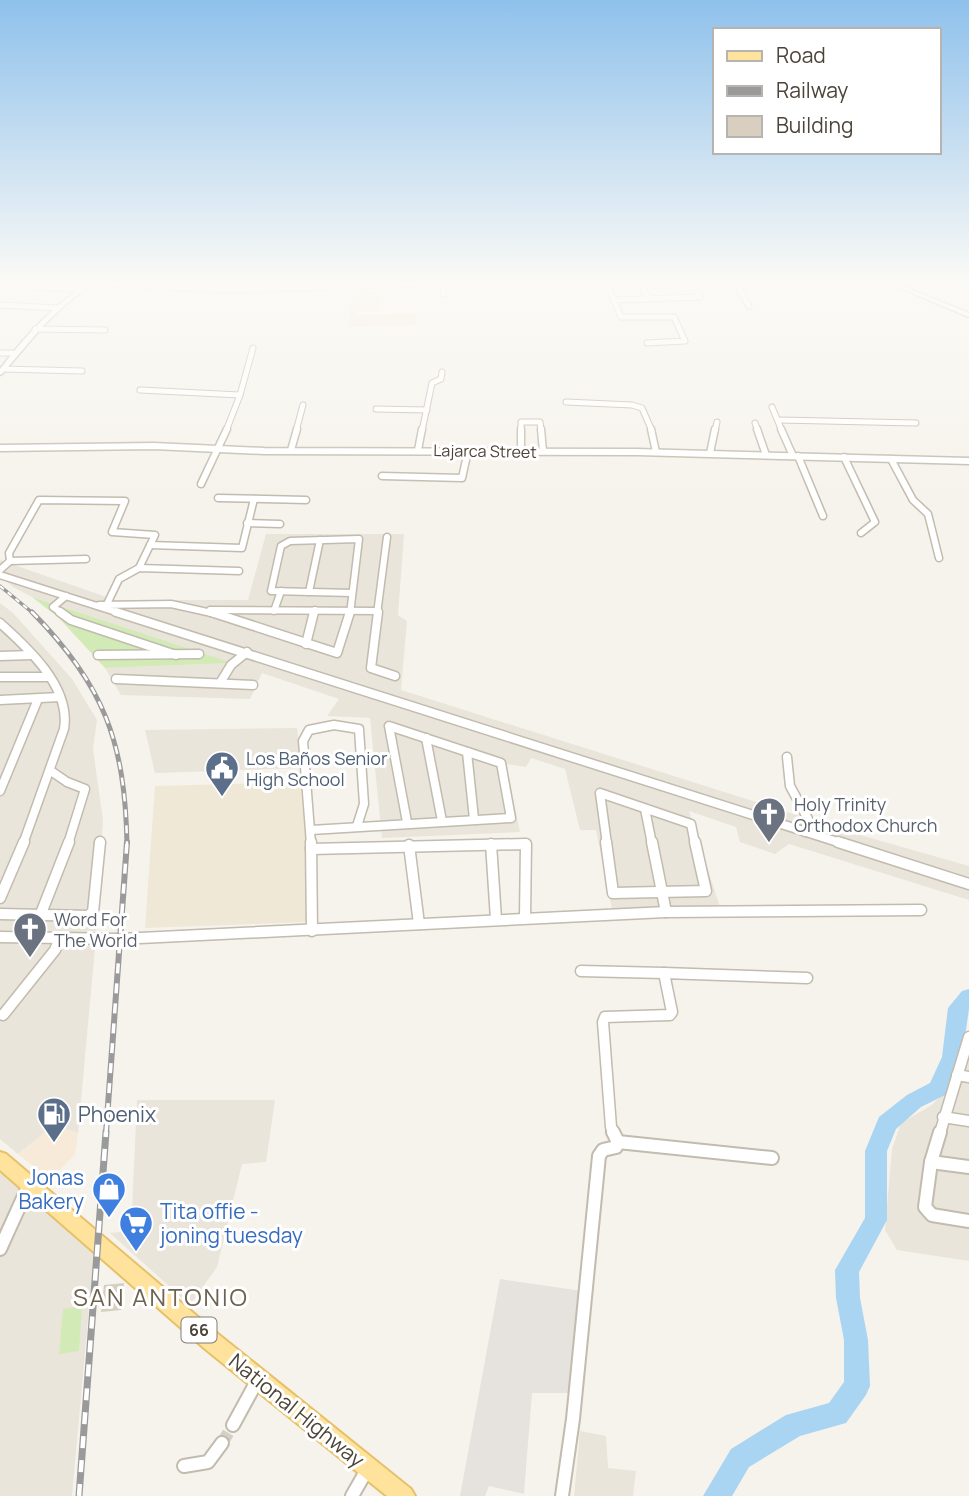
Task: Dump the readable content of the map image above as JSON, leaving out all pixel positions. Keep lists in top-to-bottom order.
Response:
{
  "streets": {
    "main road": ["66", "National Highway"],
    "street": ["Lajarca Street"]
  },
  "districts": ["SAN ANTONIO"],
  "places": {
    "public building": ["Los Baños Senior High School"],
    "church": ["Holy Trinity Orthodox Church", "Word For The World"],
    "fuel station": ["Phoenix"],
    "shop": ["Jonas Bakery"],
    "supermarket": ["Tita offie - joning tuesday"]
  },
  "legend": ["Road", "Railway", "Building"]
}
